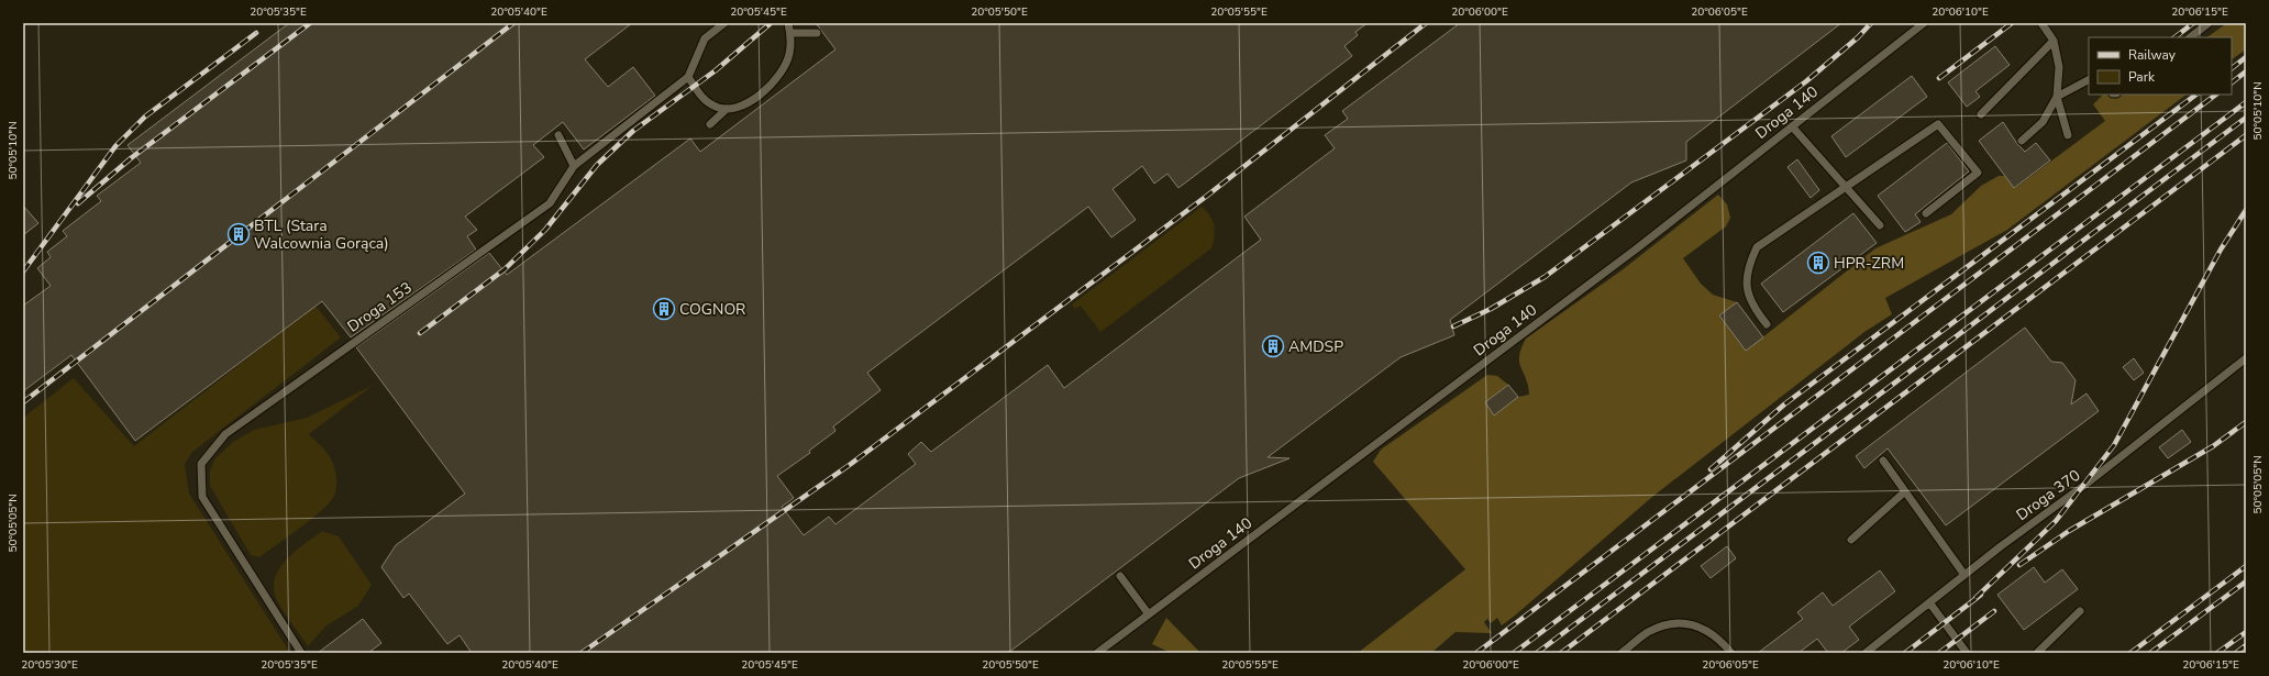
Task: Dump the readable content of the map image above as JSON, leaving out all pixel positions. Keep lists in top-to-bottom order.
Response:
{
  "streets": {
    "lane": ["Droga 140", "Droga 153", "Droga 370"]
  },
  "places": {
    "building": [
      "BTL (Stara Walcownia Gorąca)",
      "HPR-ZRM",
      "COGNOR",
      "AMDSP"
    ]
  },
  "legend": ["Railway", "Park"],
  "coordinates": [
    "20°05'35\"E",
    "20°05'40\"E",
    "20°05'45\"E",
    "20°05'50\"E",
    "20°05'55\"E",
    "20°06'00\"E",
    "20°06'05\"E",
    "20°06'10\"E",
    "20°06'15\"E",
    "50°05'10\"N",
    "50°05'05\"N",
    "20°05'30\"E"
  ]
}
